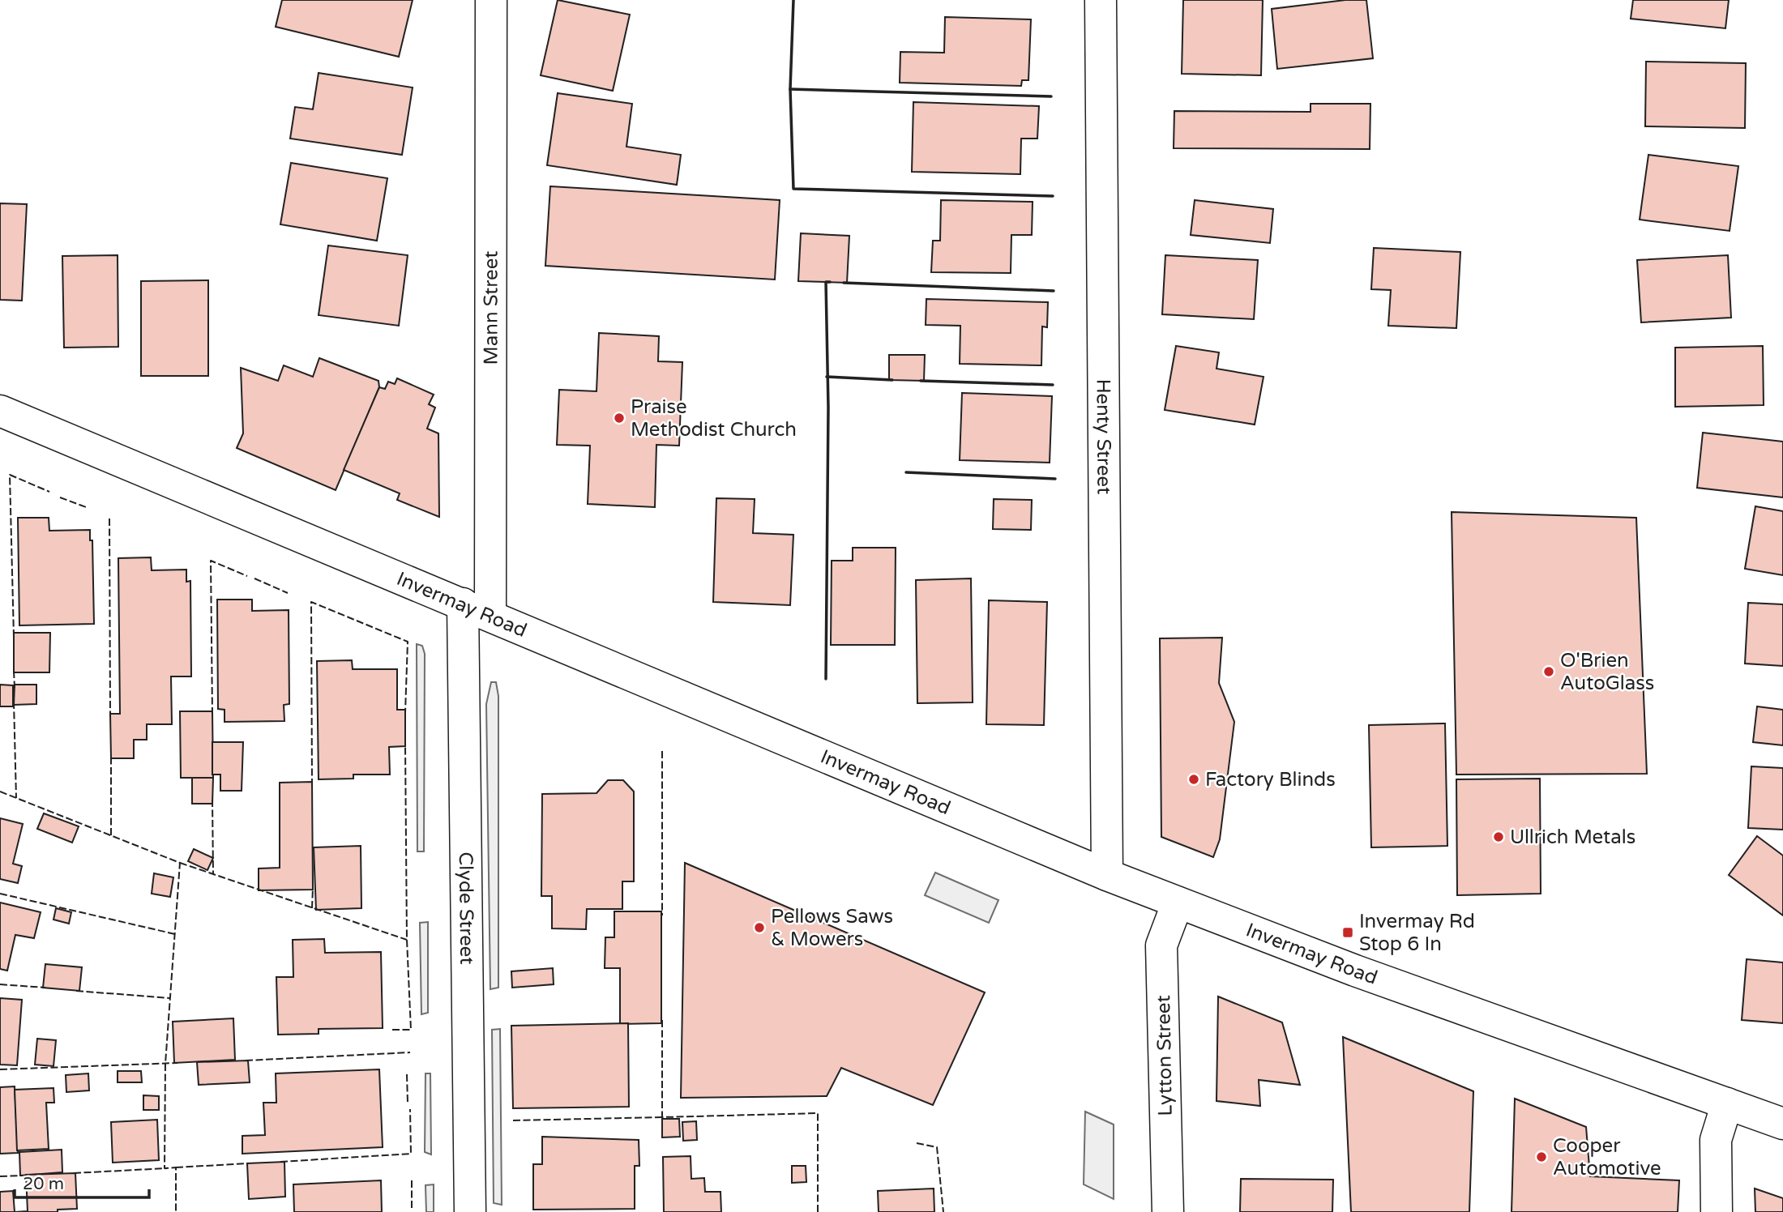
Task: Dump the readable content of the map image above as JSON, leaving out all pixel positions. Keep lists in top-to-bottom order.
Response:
{
  "streets": {
    "street": [
      "Mann Street",
      "Henty Street",
      "Invermay Road",
      "Clyde Street",
      "Lytton Street"
    ]
  },
  "crossings": [
    ["Mann Street", "Invermay Road"],
    ["Mann Street", "Clyde Street"],
    ["Henty Street", "Invermay Road"],
    ["Invermay Road", "Clyde Street"],
    ["Invermay Road", "Lytton Street"]
  ],
  "places": {
    "other": [
      "Praise Methodist Church",
      "O'Brien AutoGlass",
      "Factory Blinds",
      "Ullrich Metals",
      "Pellows Saws & Mowers",
      "Cooper Automotive"
    ],
    "transit": ["Invermay Rd Stop 6 In"]
  },
  "scale_bar": "20 m"
}
